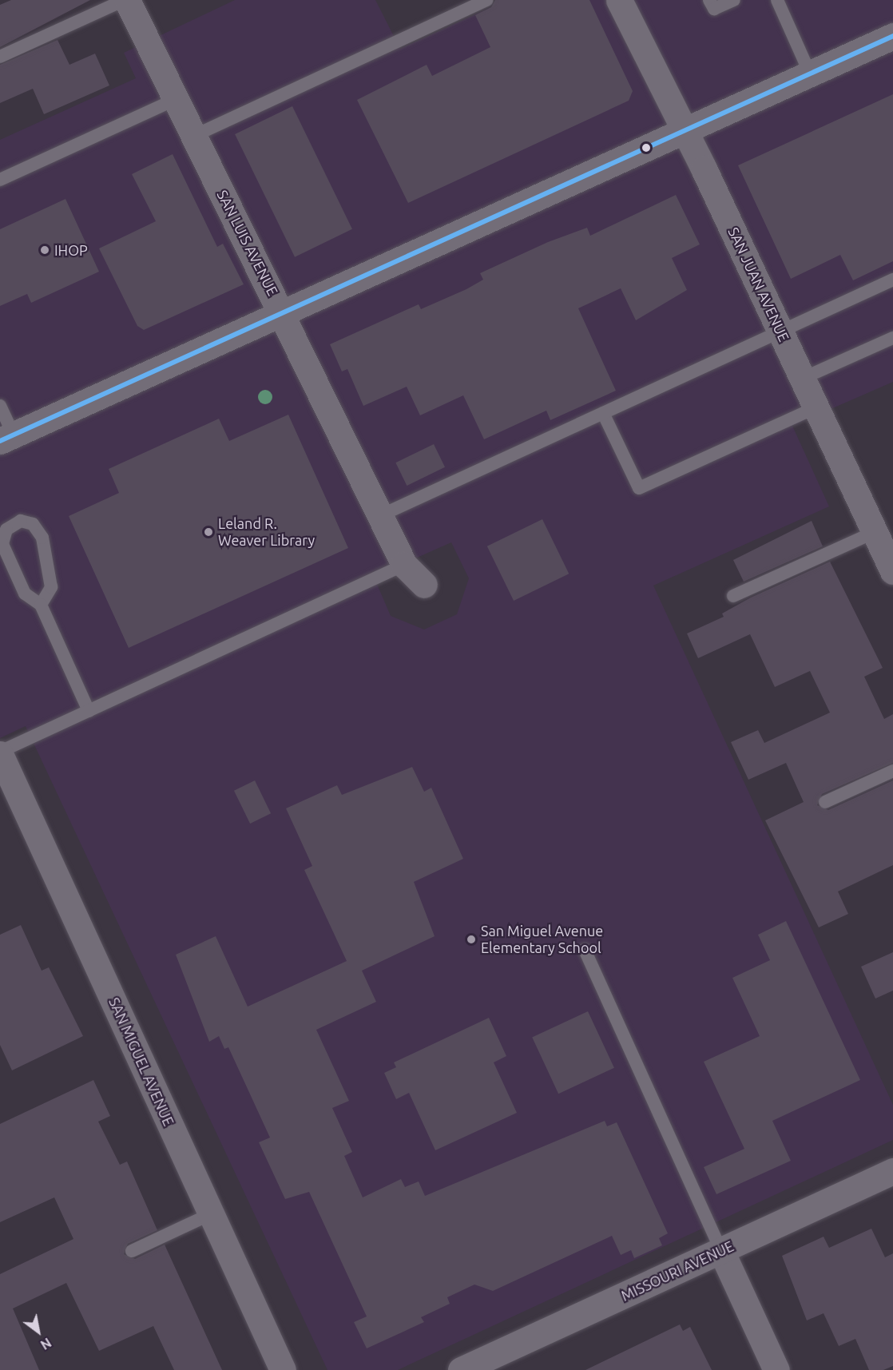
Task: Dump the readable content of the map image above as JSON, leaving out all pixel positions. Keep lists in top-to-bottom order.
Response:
{
  "streets": {
    "street": [
      "SAN LUIS AVENUE",
      "SAN JUAN AVENUE",
      "SAN MIGUEL AVENUE",
      "MISSOURI AVENUE"
    ]
  },
  "places": ["IHOP", "Leland R. Weaver Library", "San Miguel Avenue Elementary School"],
  "north": "bottom right"
}
